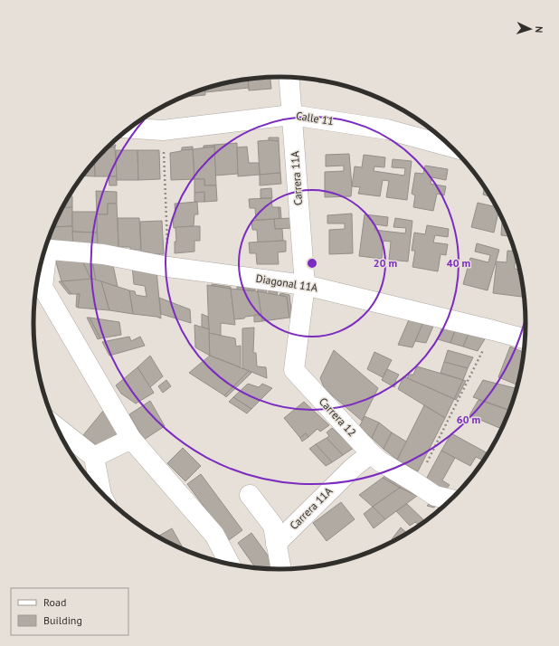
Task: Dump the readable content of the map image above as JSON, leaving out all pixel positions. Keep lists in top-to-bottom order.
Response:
{
  "streets": {
    "street": [
      "Calle 11",
      "Carrera 11A",
      "Diagonal 11A",
      "Carrera 12"
    ]
  },
  "crossings": [
    ["Calle 11", "Carrera 11A"],
    ["Carrera 11A", "Diagonal 11A"],
    ["Carrera 11A", "Carrera 12"],
    ["Diagonal 11A", "Carrera 12"]
  ],
  "legend": ["Road", "Building"],
  "north": "right",
  "rings": ["20 m", "40 m", "60 m"]
}
